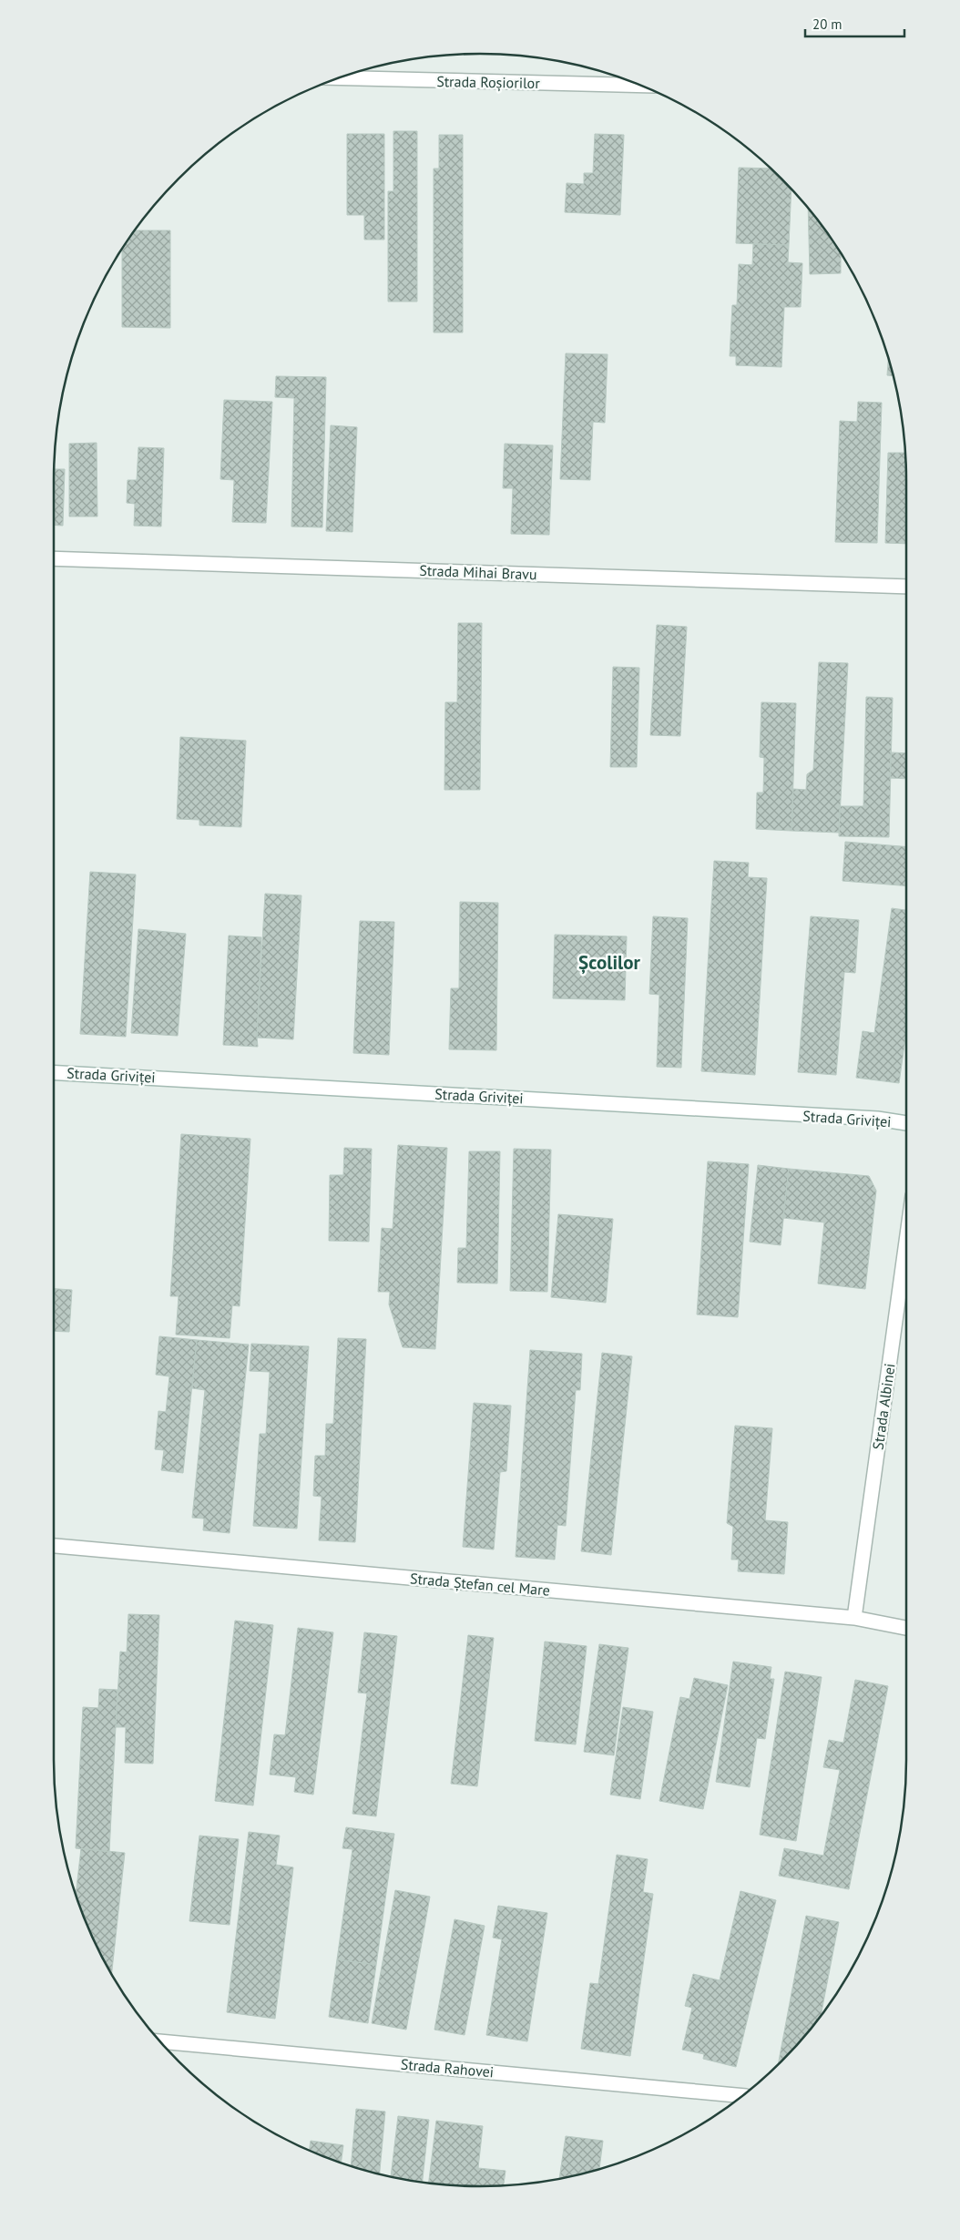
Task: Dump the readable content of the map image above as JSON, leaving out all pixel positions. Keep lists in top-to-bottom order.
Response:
{
  "streets": {
    "street": [
      "Strada Roșiorilor",
      "Strada Mihai Bravu",
      "Strada Griviței",
      "Strada Albinei",
      "Strada Ștefan cel Mare",
      "Strada Rahovei"
    ]
  },
  "crossings": [
    ["Strada Albinei", "Strada Ștefan cel Mare"]
  ],
  "districts": ["Școlilor"],
  "scale_bar": "20 m"
}
